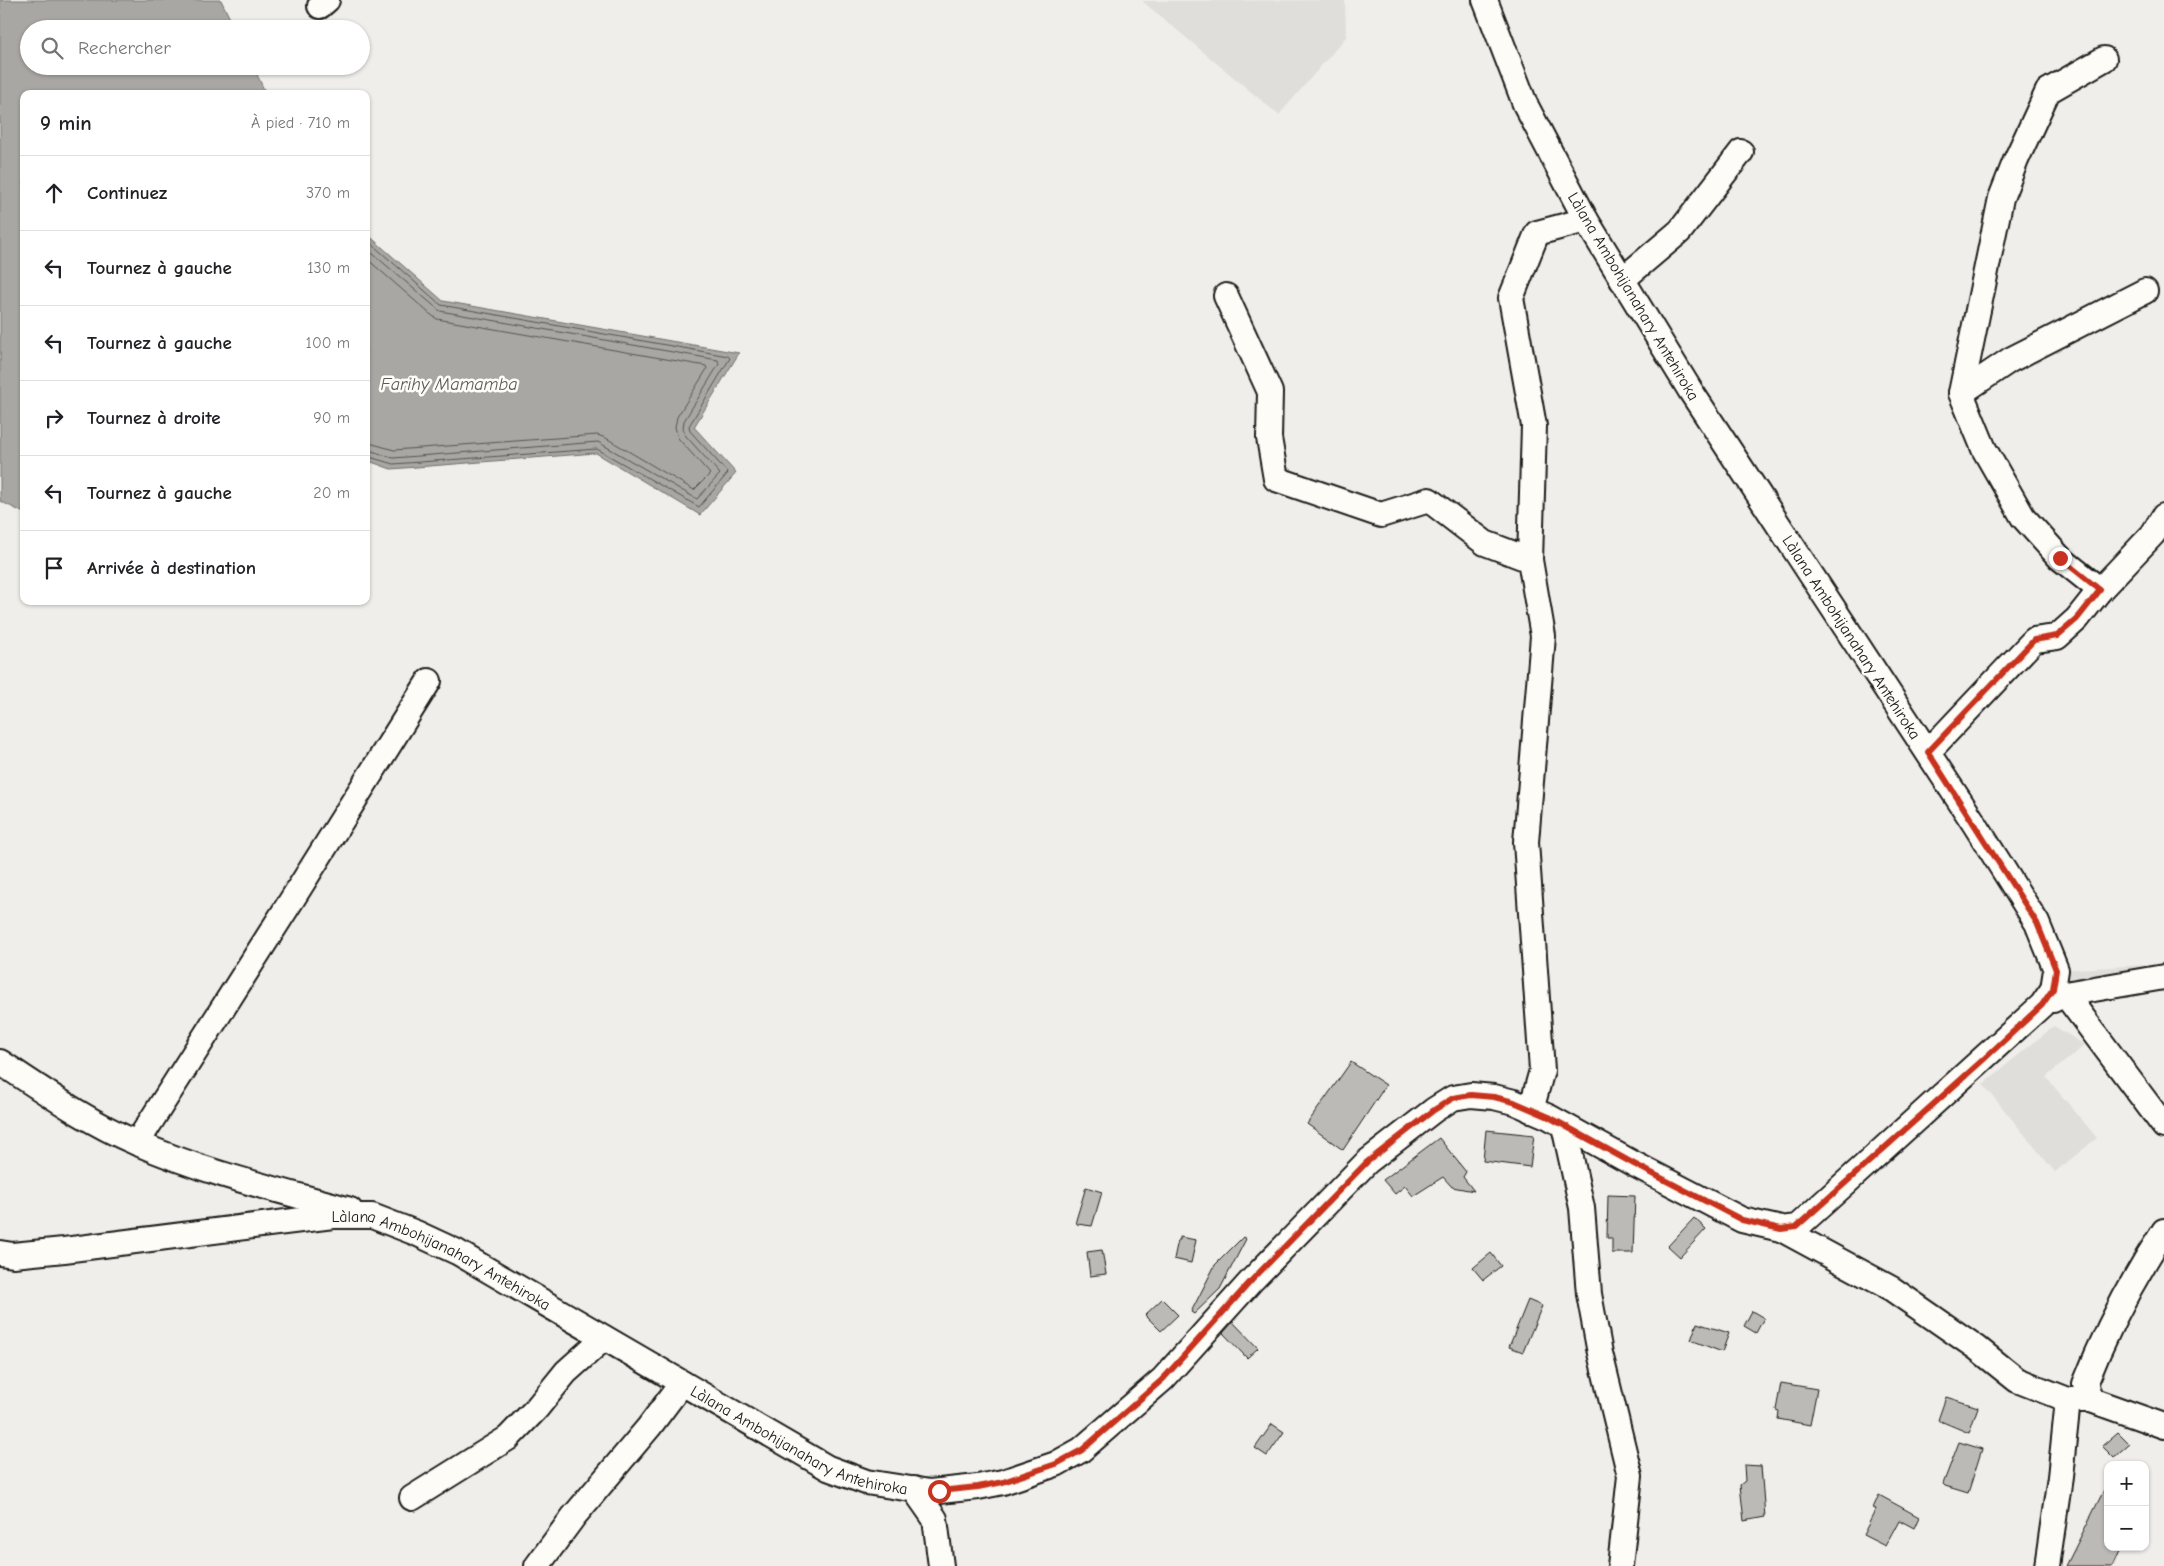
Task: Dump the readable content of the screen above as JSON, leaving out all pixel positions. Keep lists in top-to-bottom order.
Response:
{
  "streets": {
    "street": ["Làlana Ambohijanahary Antehiroka"]
  },
  "water": ["Farihy Mamamba"],
  "page": {
    "search": "Rechercher",
    "heading": ["9 min", "À pied · 710 m"],
    "list": [
      ["Continuez", "370 m"],
      ["Tournez à gauche", "130 m"],
      ["Tournez à gauche", "100 m"],
      ["Tournez à droite", "90 m"],
      ["Tournez à gauche", "20 m"],
      "Arrivée à destination"
    ],
    "map_buttons": ["+", "−"]
  }
}
